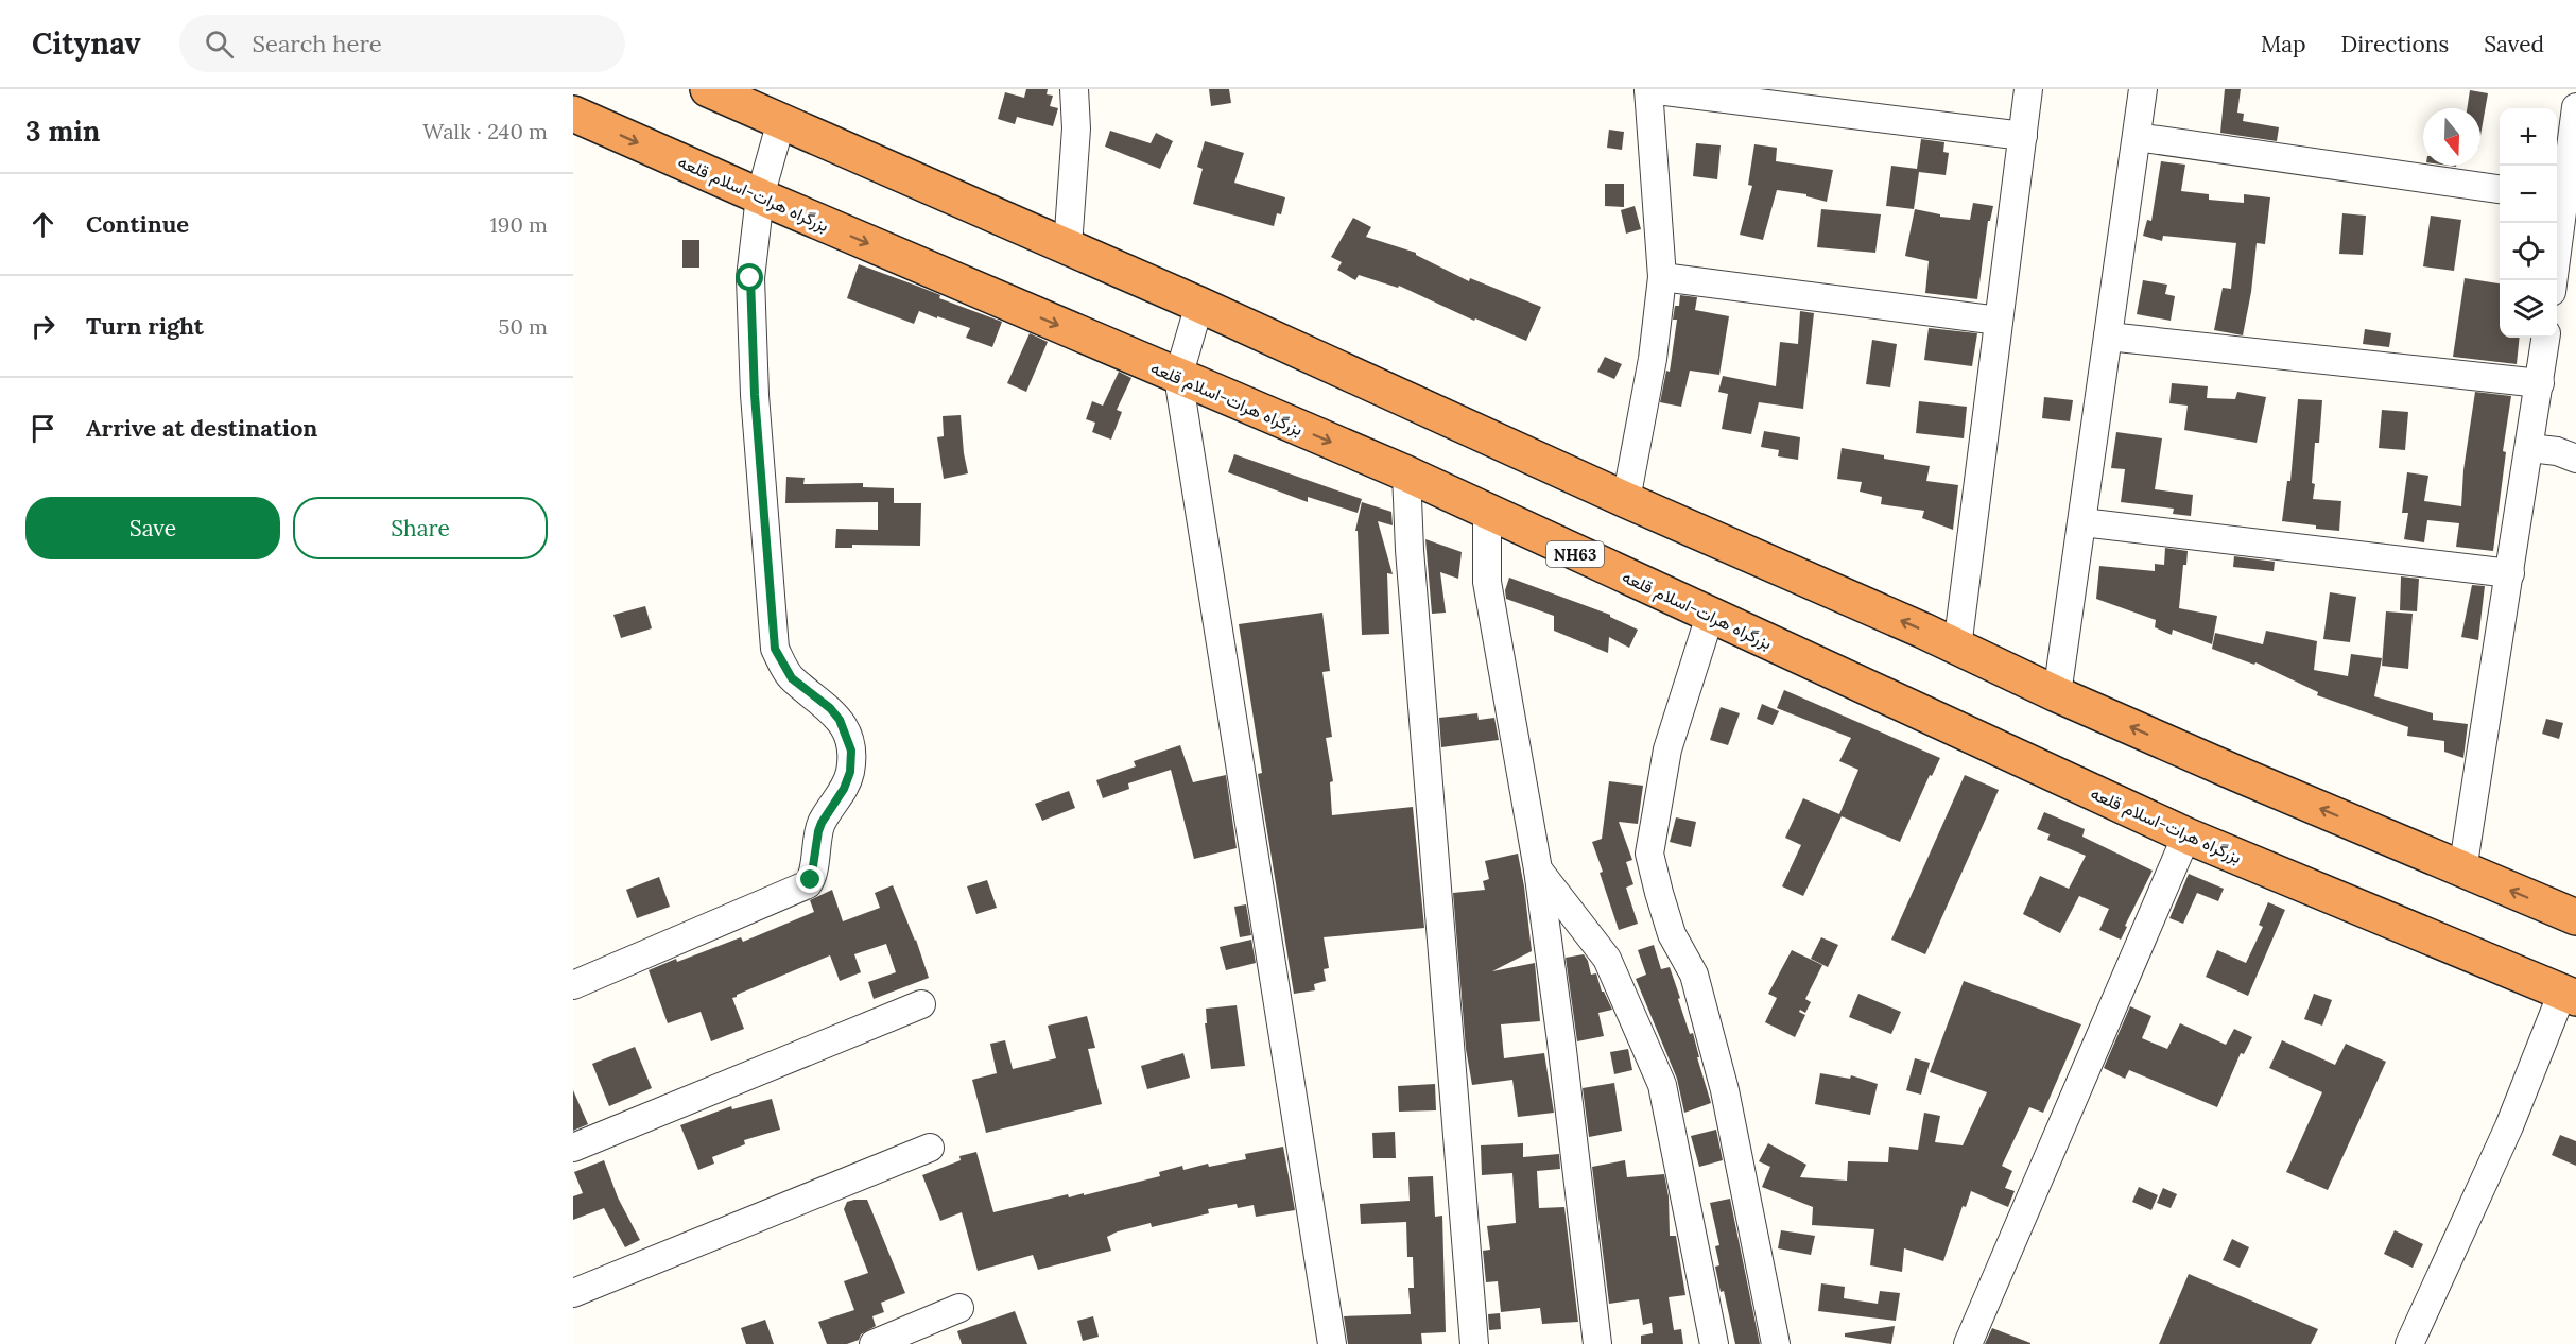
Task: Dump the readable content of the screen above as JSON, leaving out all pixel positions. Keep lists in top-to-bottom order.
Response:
{
  "streets": {
    "highway": ["بزرگراه هرات-اسلام قلعه", "NH63"]
  },
  "north": "bottom",
  "page": {
    "header": "Citynav",
    "search": "Search here",
    "nav": ["Map", "Directions", "Saved"],
    "heading": ["3 min", "Walk · 240 m"],
    "map_buttons": ["+", "−"],
    "list": [
      ["Continue", "190 m"],
      ["Turn right", "50 m"],
      "Arrive at destination"
    ],
    "buttons": ["Save", "Share"]
  }
}
